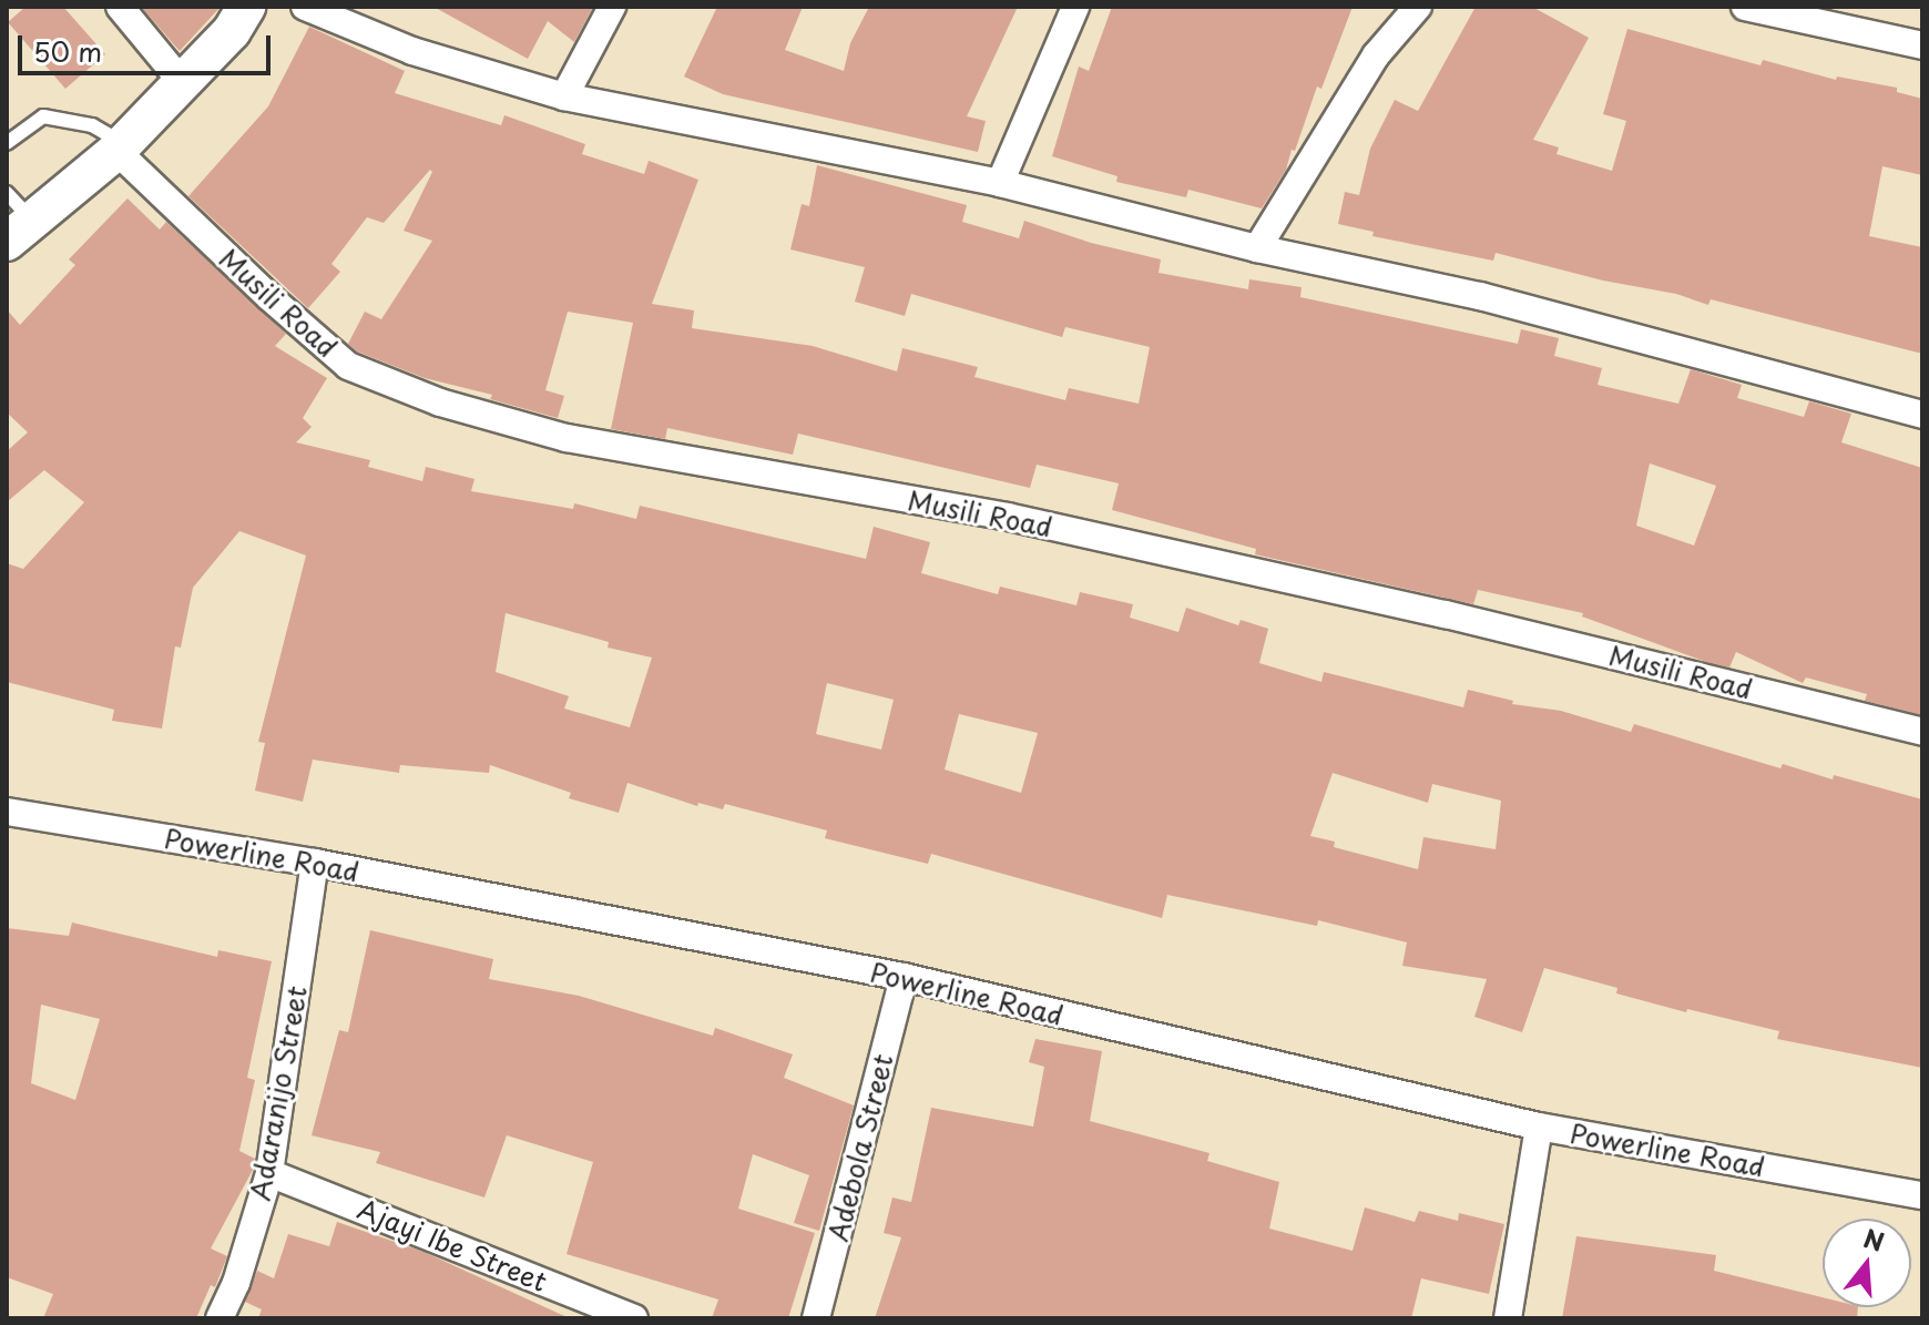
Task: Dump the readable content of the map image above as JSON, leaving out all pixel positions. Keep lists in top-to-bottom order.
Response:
{
  "streets": {
    "street": [
      "Musili Road",
      "Powerline Road",
      "Adaranijo Street",
      "Adebola Street",
      "Ajayi Ibe Street"
    ]
  },
  "crossings": [
    ["Powerline Road", "Adaranijo Street"],
    ["Powerline Road", "Adebola Street"],
    ["Adaranijo Street", "Ajayi Ibe Street"]
  ],
  "scale_bar": "50 m",
  "north": "top"
}
